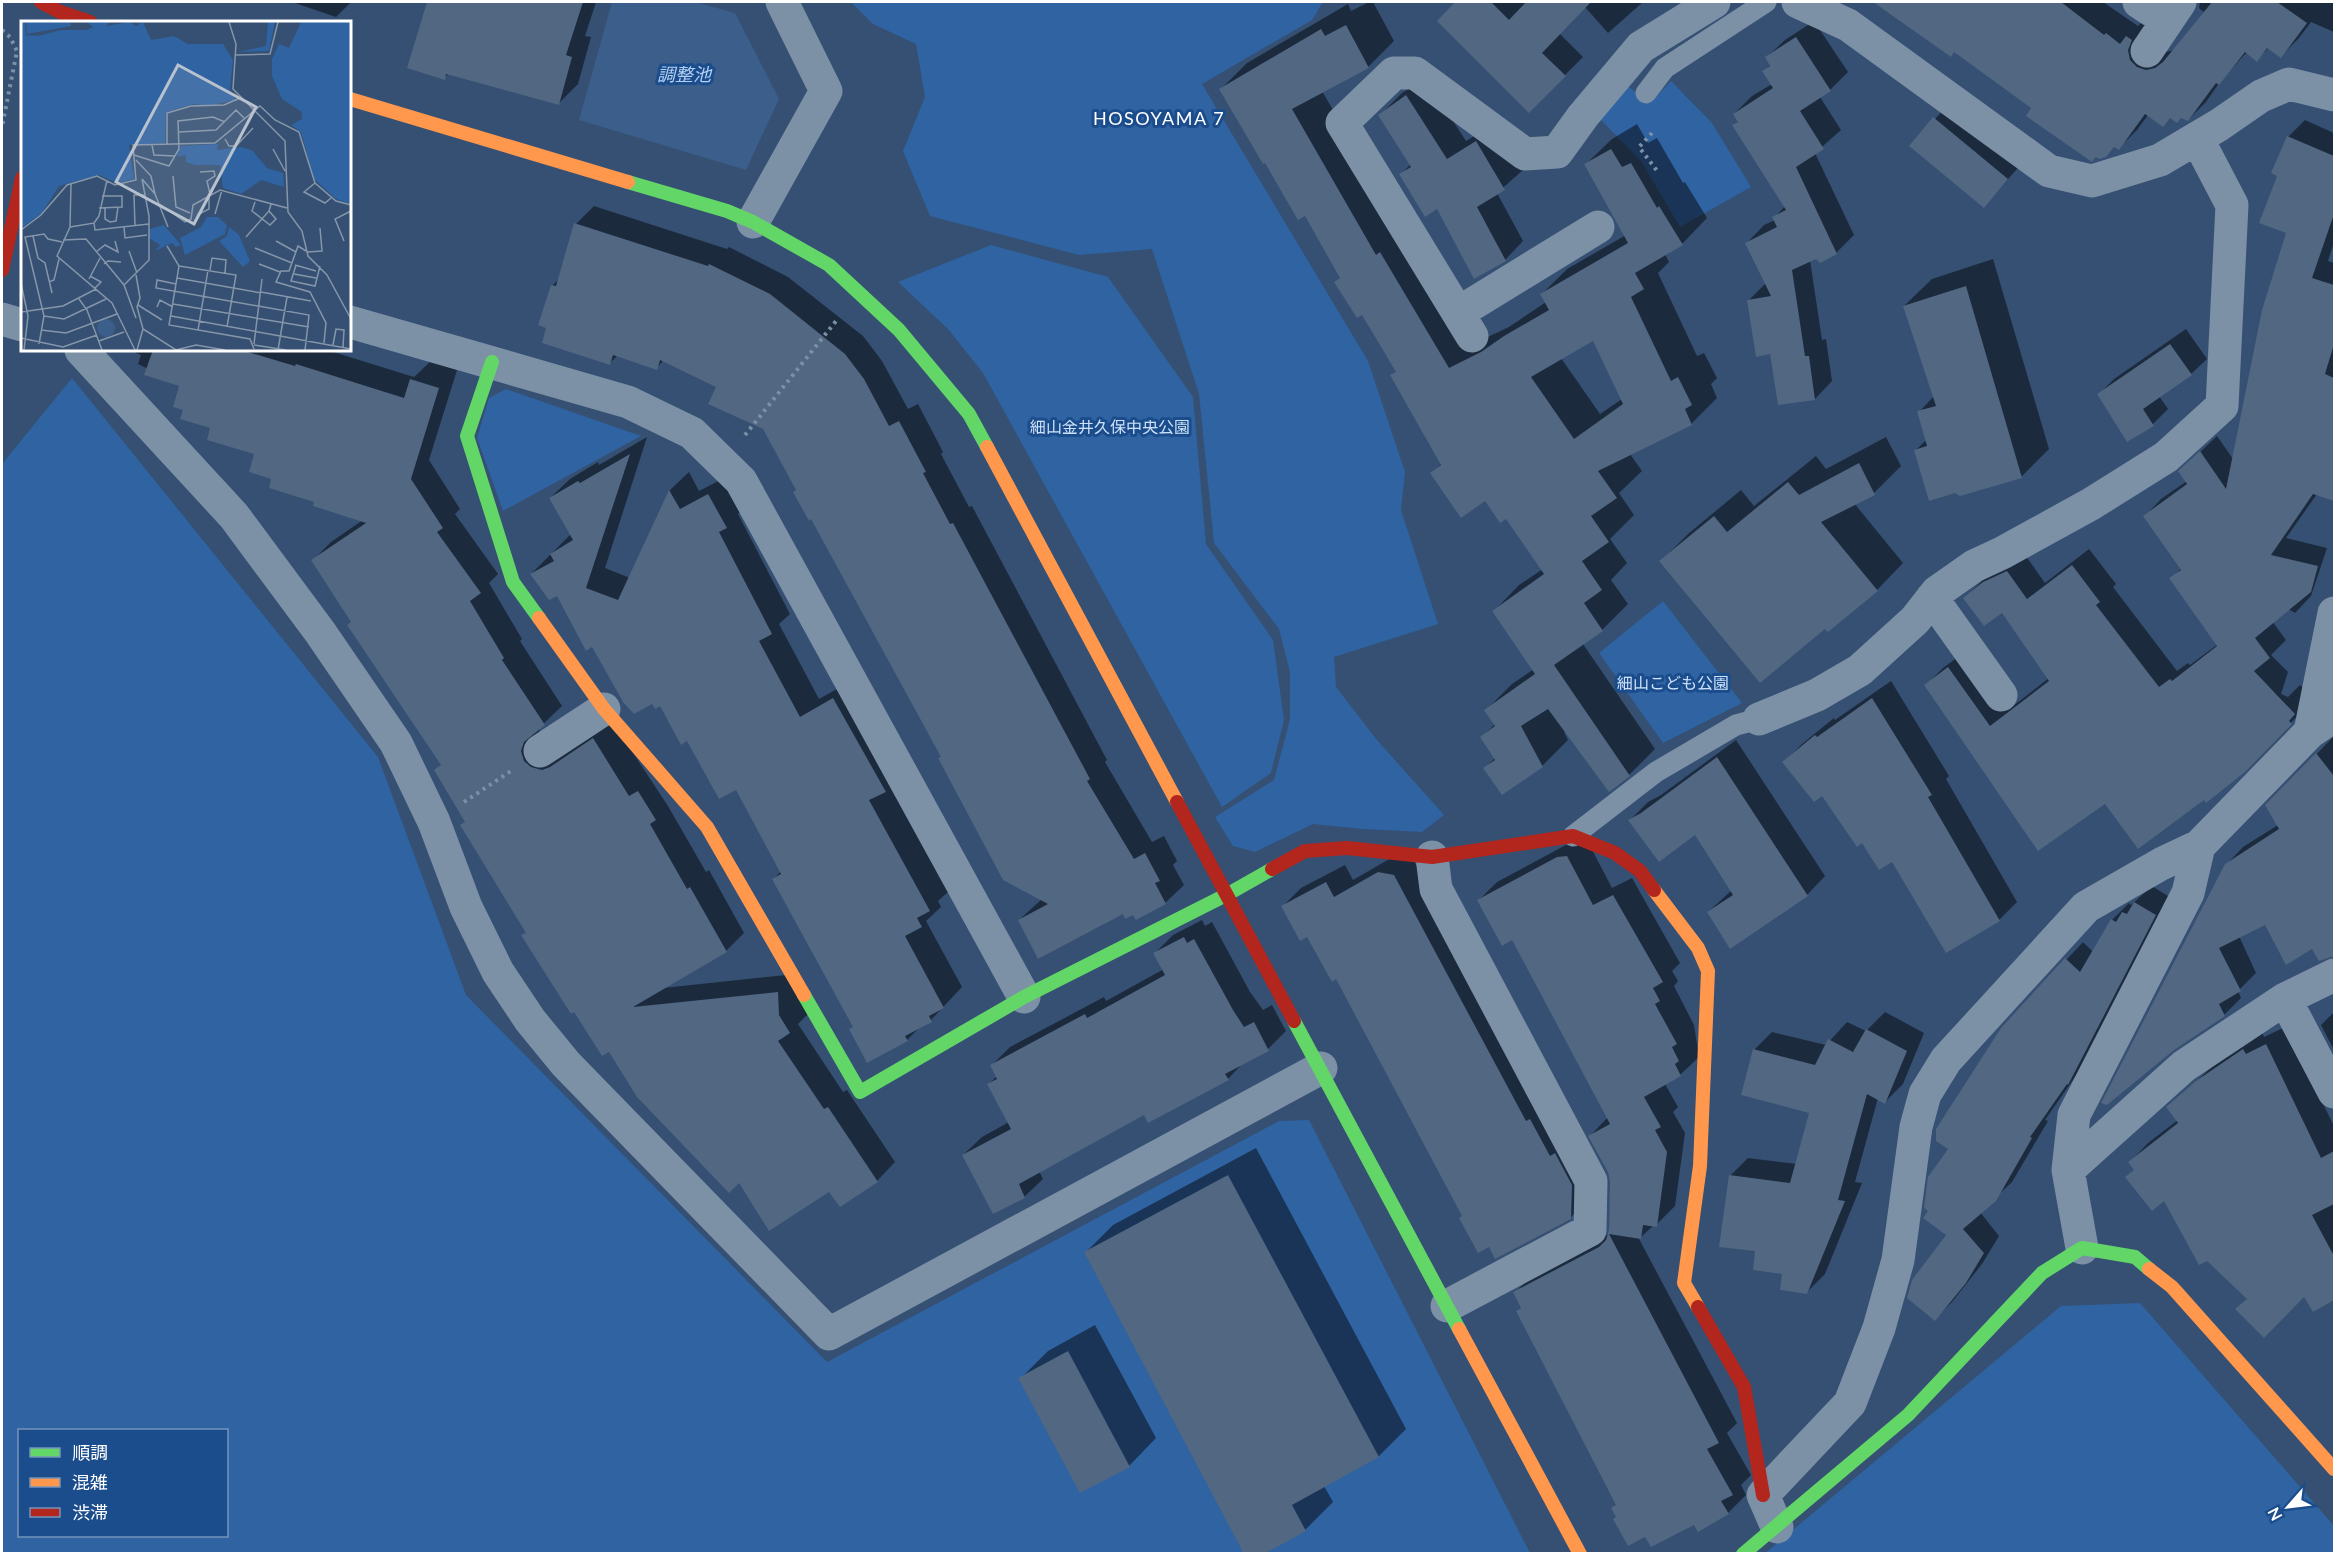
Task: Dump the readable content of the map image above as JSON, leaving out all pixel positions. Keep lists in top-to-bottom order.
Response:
{
  "districts": ["HOSOYAMA 7"],
  "water": ["調整池"],
  "parks": ["細山金井久保中央公園", "細山こども公園"],
  "legend": ["順調", "混雑", "渋滞"],
  "north": "bottom left"
}
